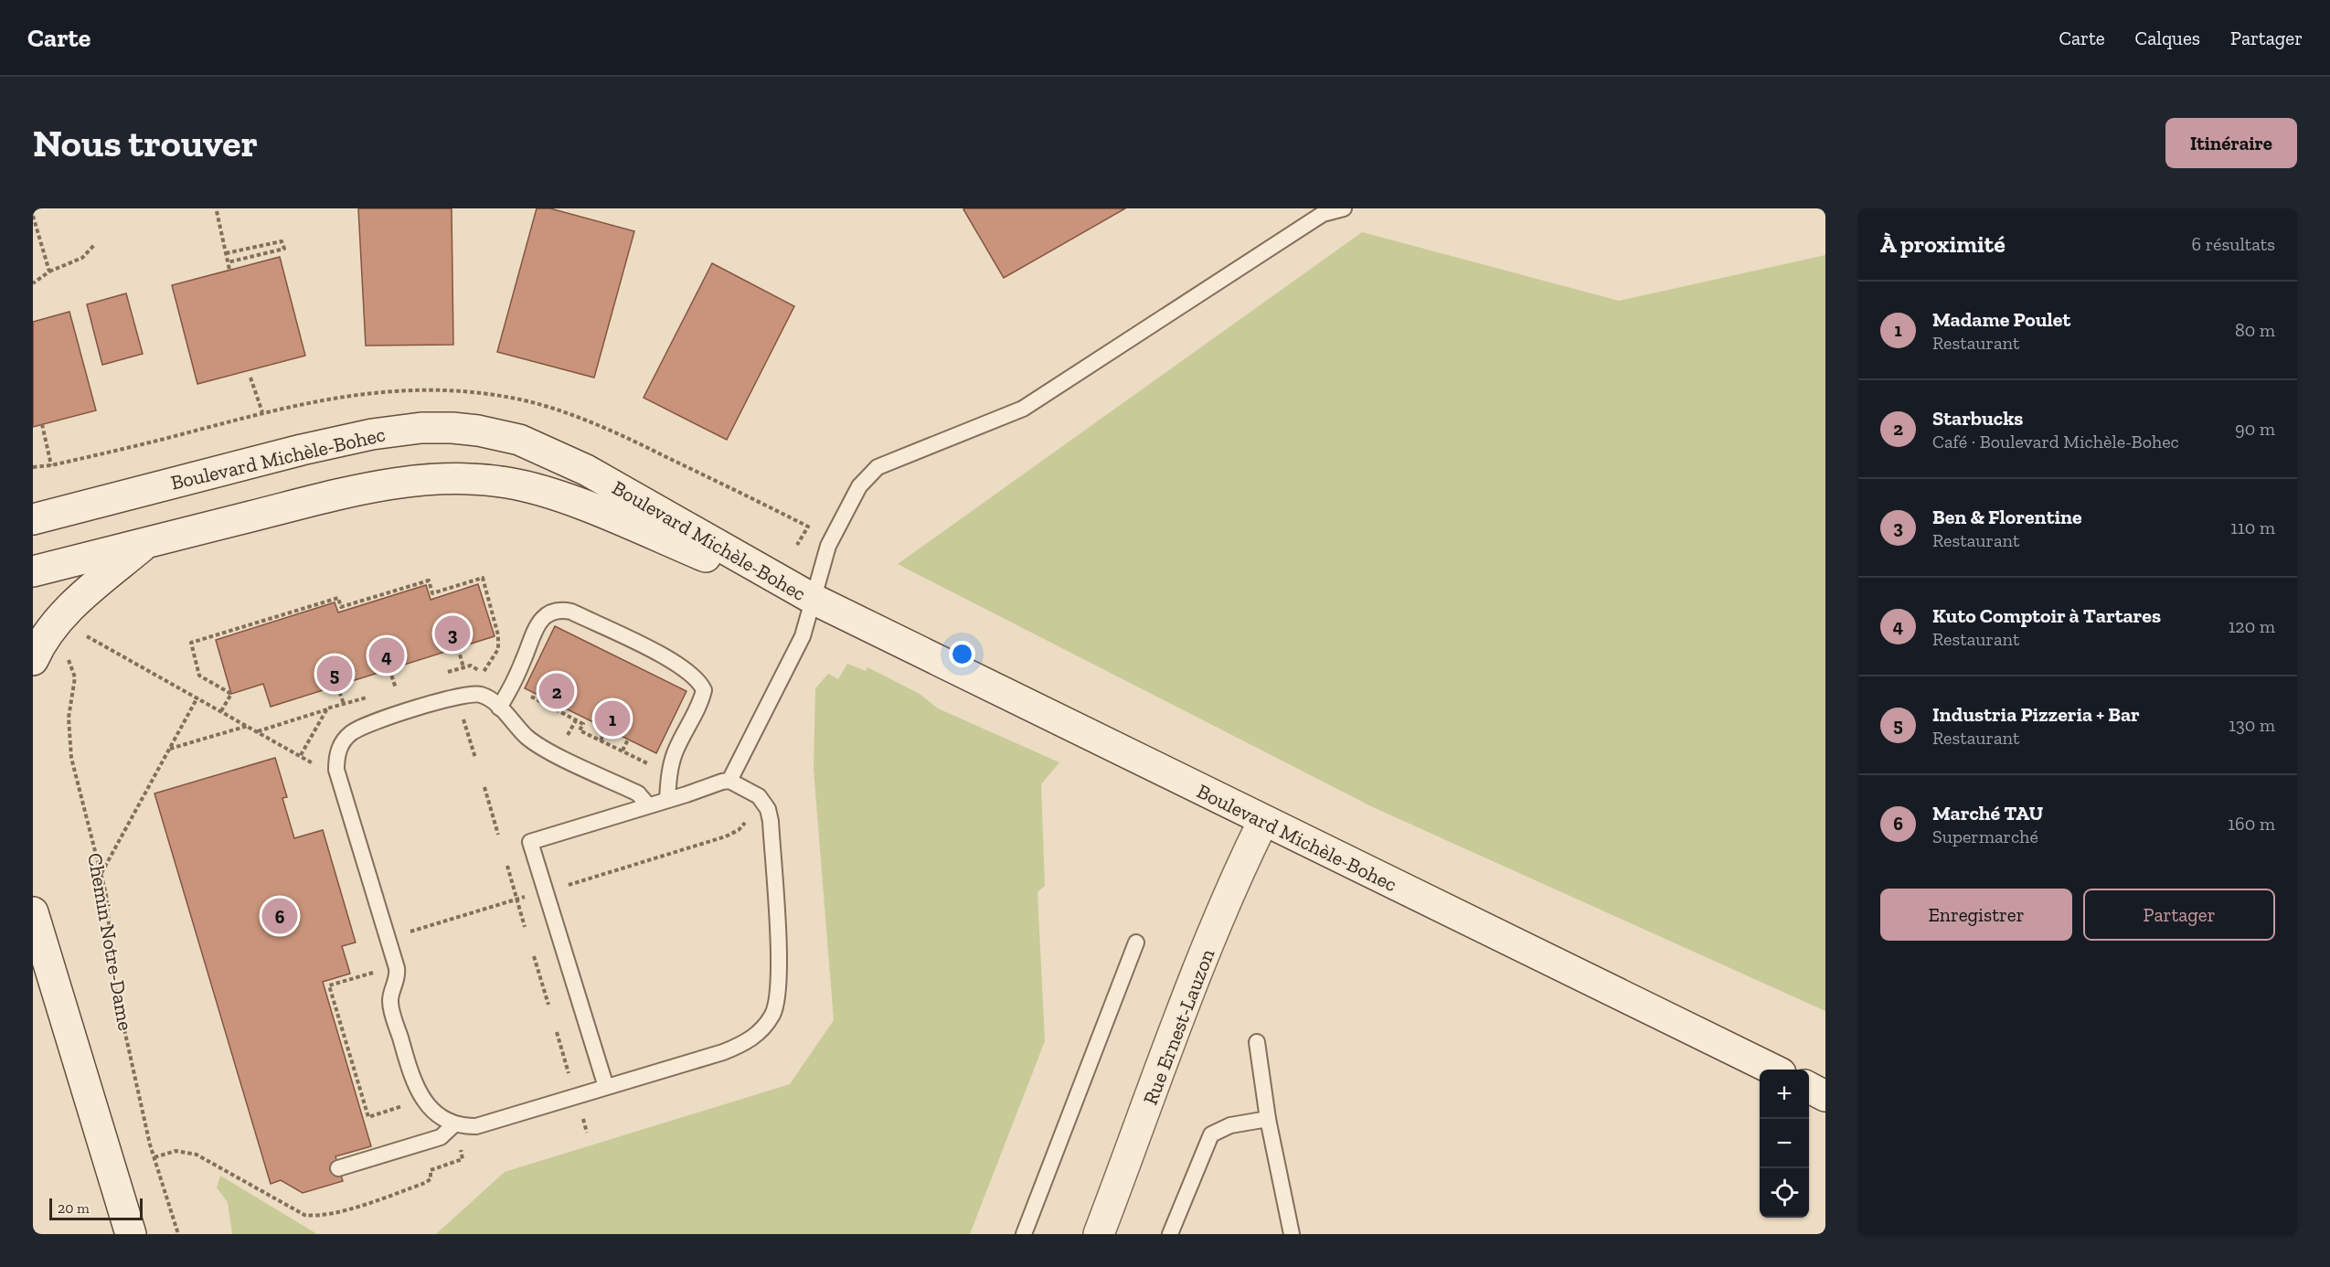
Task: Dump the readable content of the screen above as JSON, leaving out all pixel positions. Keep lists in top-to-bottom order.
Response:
{
  "streets": {
    "street": ["Boulevard Michèle-Bohec", "Rue Ernest-Lauzon"],
    "path": ["Chemin Notre-Dame"]
  },
  "crossings": [
    ["Boulevard Michèle-Bohec", "Rue Ernest-Lauzon"]
  ],
  "scale_bar": "20 m",
  "page": {
    "header": "Carte",
    "nav": ["Carte", "Calques", "Partager"],
    "buttons": [
      "Itinéraire",
      ["Enregistrer", "Partager"]
    ],
    "title": "Nous trouver",
    "heading": ["À proximité", "6 résultats"],
    "list": [
      {
        "mark": "1",
        "name": "Madame Poulet",
        "note": "Restaurant",
        "value": "80 m"
      },
      {
        "mark": "2",
        "name": "Starbucks",
        "note": "Café · Boulevard Michèle-Bohec",
        "value": "90 m"
      },
      {
        "mark": "3",
        "name": "Ben & Florentine",
        "note": "Restaurant",
        "value": "110 m"
      },
      {
        "mark": "4",
        "name": "Kuto Comptoir à Tartares",
        "note": "Restaurant",
        "value": "120 m"
      },
      {
        "mark": "5",
        "name": "Industria Pizzeria + Bar",
        "note": "Restaurant",
        "value": "130 m"
      },
      {
        "mark": "6",
        "name": "Marché TAU",
        "note": "Supermarché",
        "value": "160 m"
      }
    ],
    "pins": [
      "3",
      "4",
      "5",
      "2",
      "1",
      "6"
    ],
    "map_buttons": ["+", "−"],
    "scale": "20 m"
  }
}
